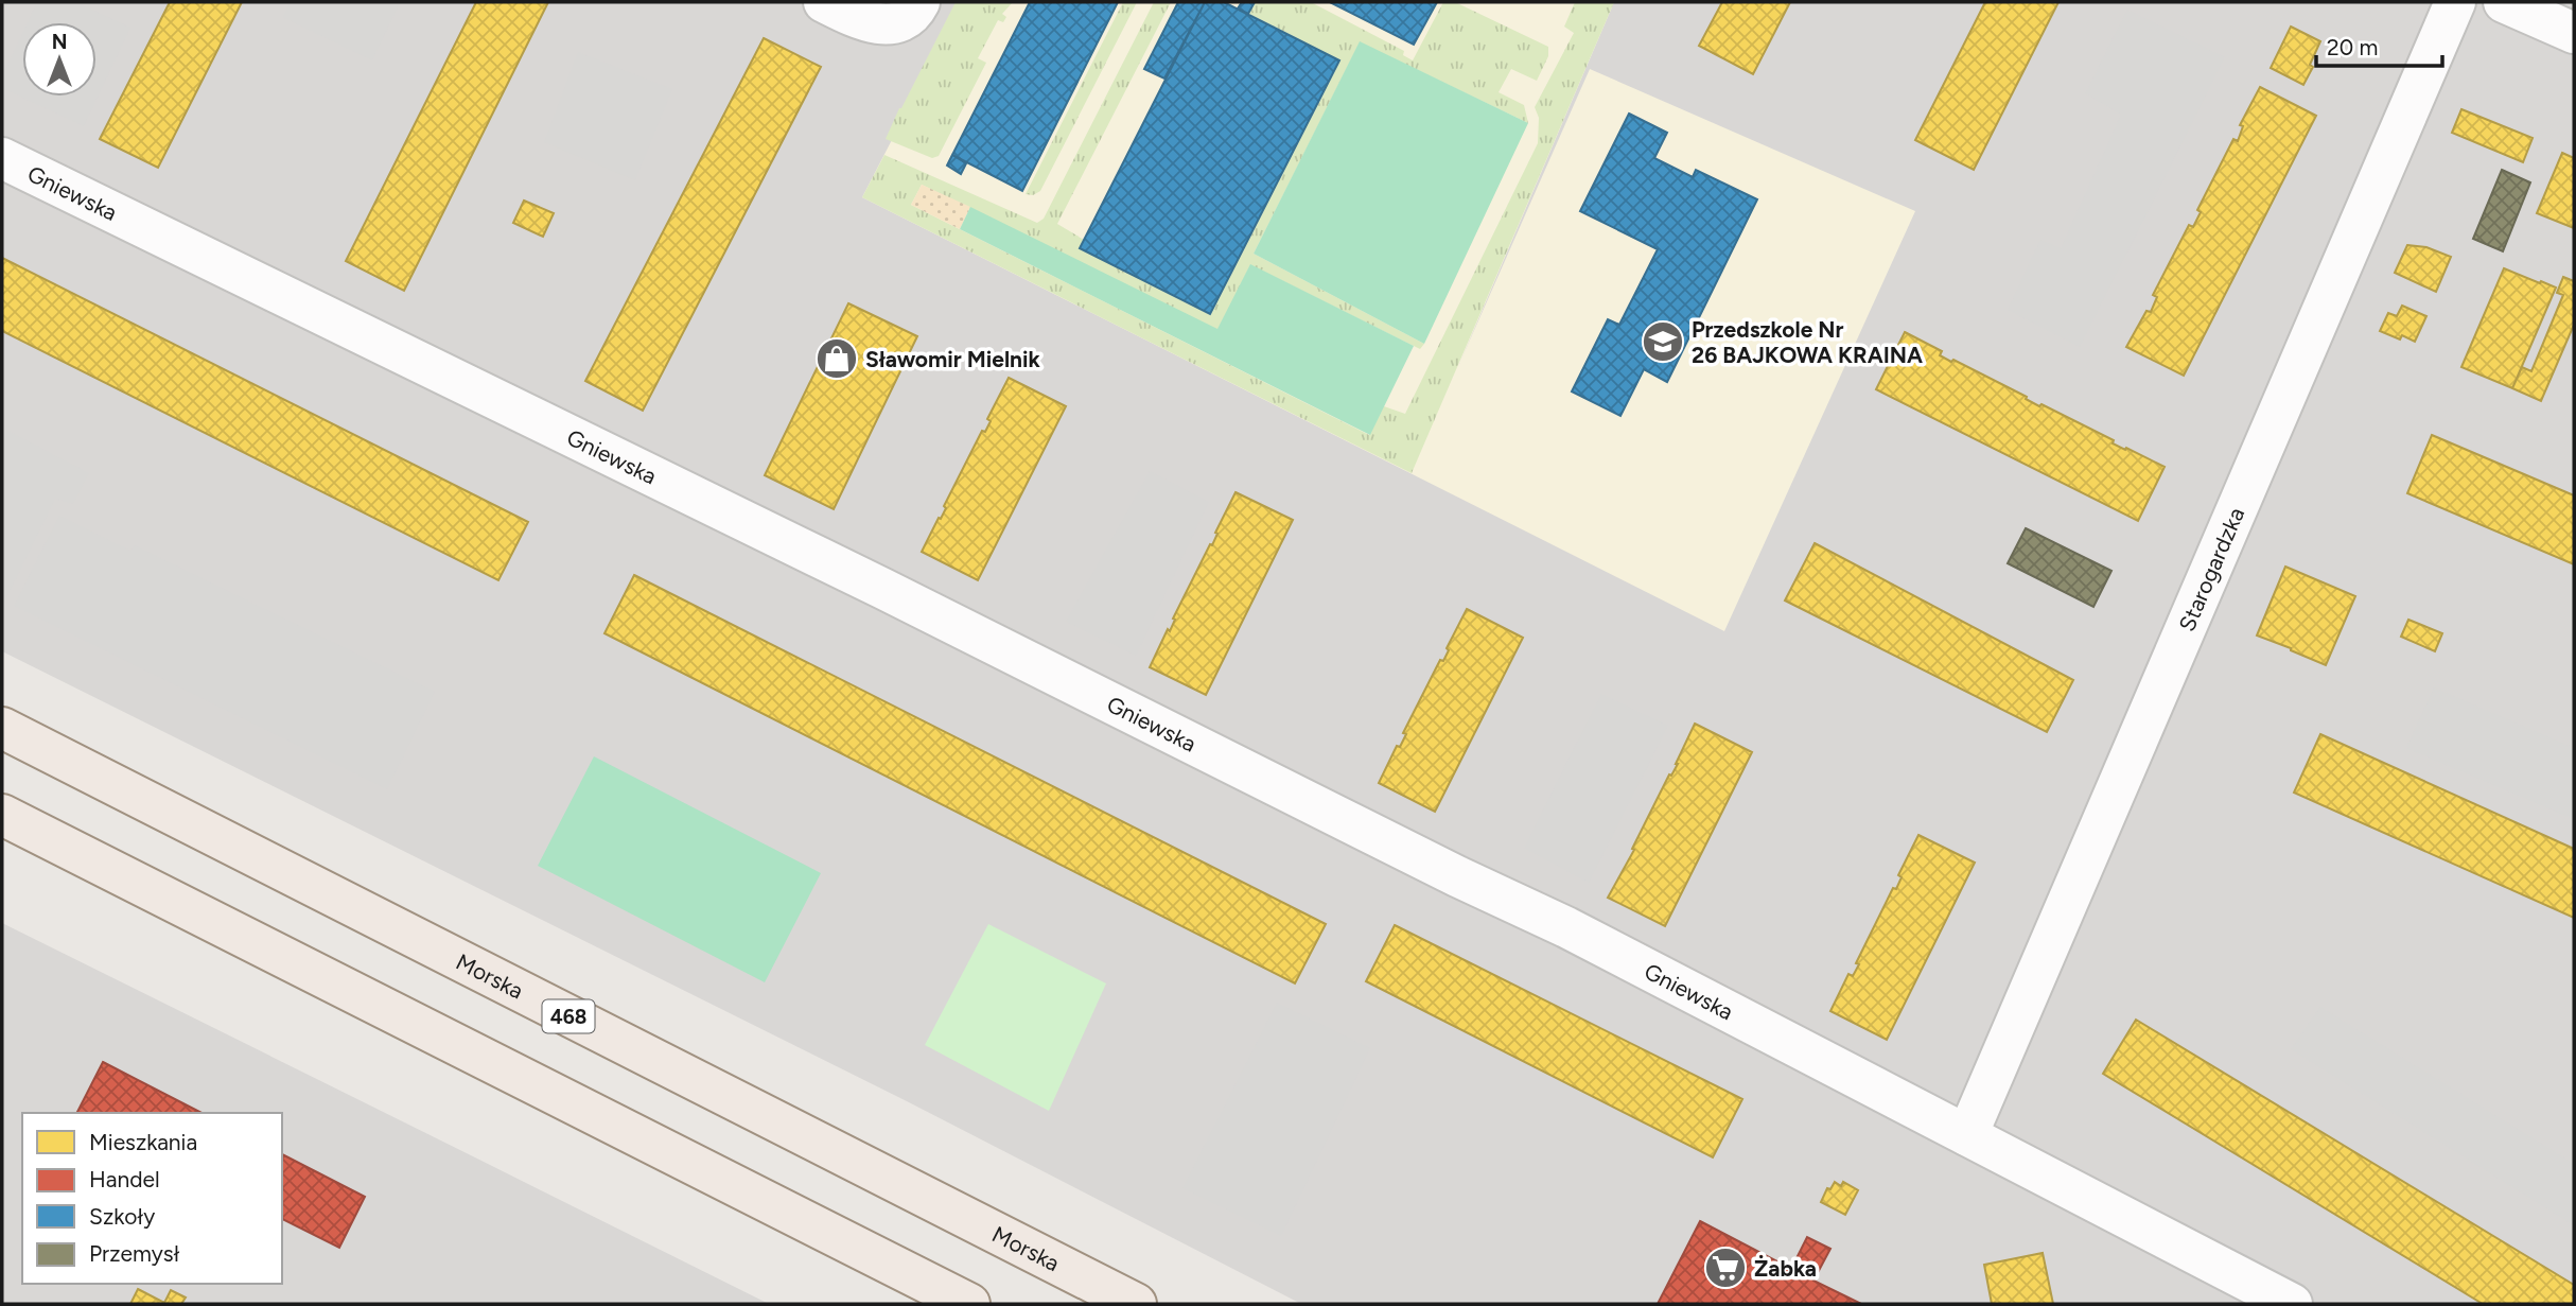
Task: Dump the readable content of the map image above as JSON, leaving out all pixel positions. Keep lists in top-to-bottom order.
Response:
{
  "streets": {
    "main road": ["Morska", "468"],
    "street": ["Gniewska", "Starogardzka"]
  },
  "crossings": [
    ["Gniewska", "Starogardzka"]
  ],
  "places": {
    "school or university": ["Przedszkole Nr 26 BAJKOWA KRAINA"],
    "shop": ["Sławomir Mielnik"],
    "supermarket": ["Żabka"]
  },
  "legend": [
    "Mieszkania",
    "Handel",
    "Szkoły",
    "Przemysł"
  ],
  "scale_bar": "20 m",
  "north": "top"
}
